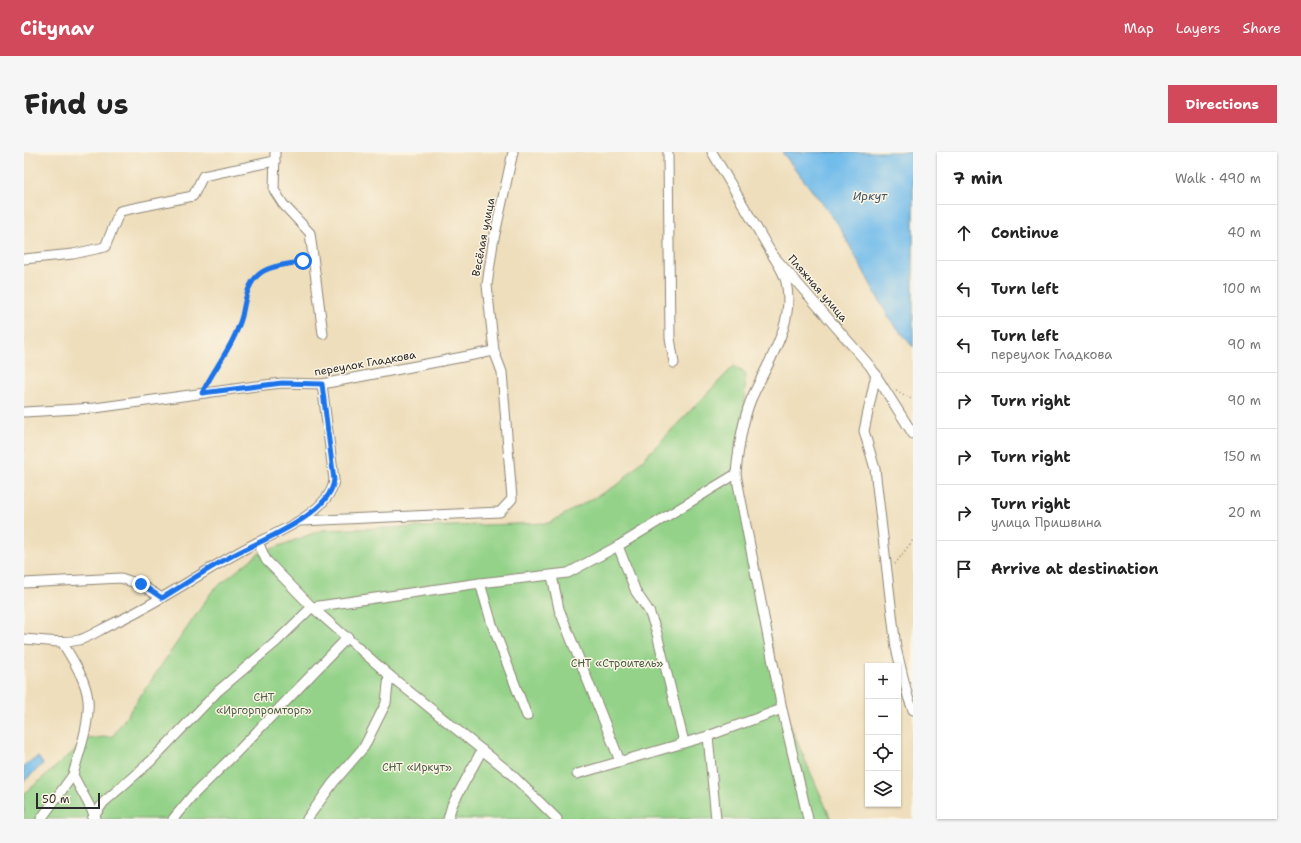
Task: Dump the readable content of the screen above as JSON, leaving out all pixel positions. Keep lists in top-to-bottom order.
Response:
{
  "streets": {
    "street": ["Весёлая улица", "Пляжная улица", "переулок Гладкова"]
  },
  "crossings": [
    ["Весёлая улица", "переулок Гладкова"]
  ],
  "water": ["Иркут"],
  "parks": ["СНТ «Строитель»", "СНТ «Иргорпромторг»", "СНТ «Иркут»"],
  "scale_bar": "50 m",
  "page": {
    "header": "Citynav",
    "nav": ["Map", "Layers", "Share"],
    "title": "Find us",
    "buttons": "Directions",
    "heading": ["7 min", "Walk · 490 m"],
    "list": [
      ["Continue", "40 m"],
      ["Turn left", "100 m"],
      ["Turn left", "переулок Гладкова", "90 m"],
      ["Turn right", "90 m"],
      ["Turn right", "150 m"],
      ["Turn right", "улица Пришвина", "20 m"],
      "Arrive at destination"
    ],
    "map_buttons": ["+", "−"],
    "scale": "50 m"
  }
}
